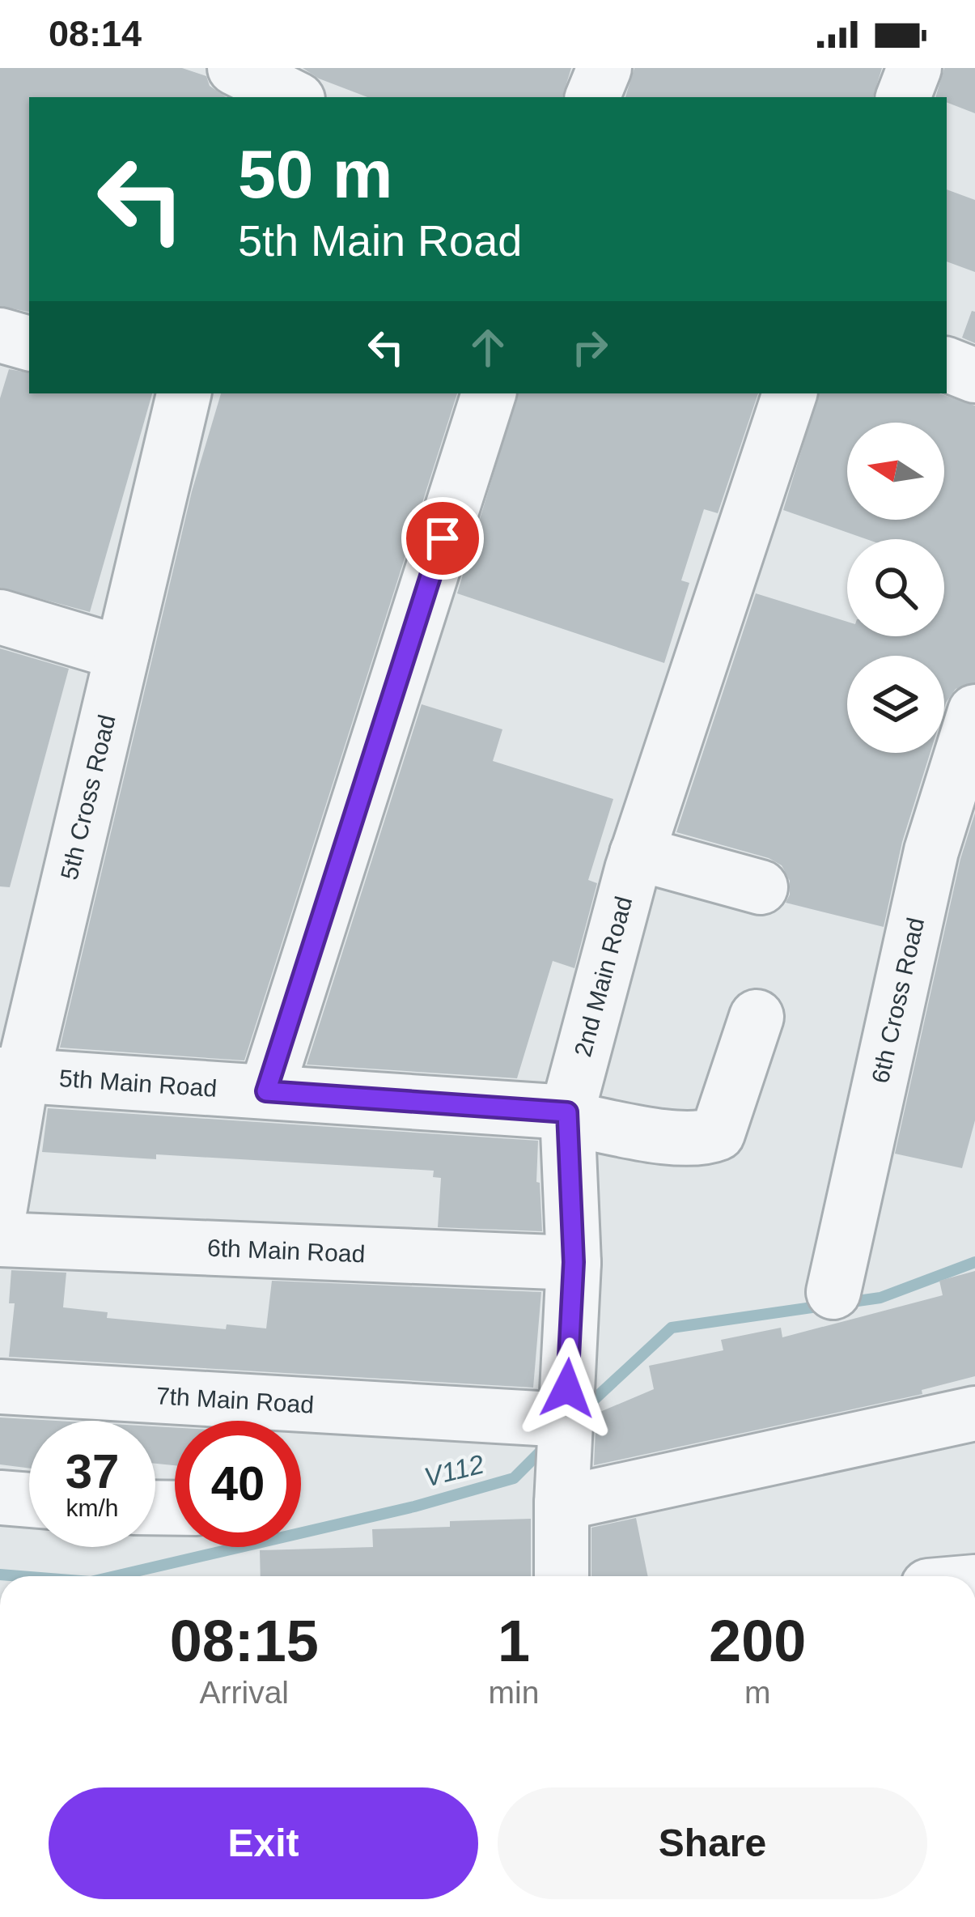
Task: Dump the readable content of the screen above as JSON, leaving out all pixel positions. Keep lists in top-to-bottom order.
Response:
{
  "streets": {
    "street": [
      "5th Cross Road",
      "2nd Main Road",
      "6th Cross Road",
      "5th Main Road",
      "6th Main Road",
      "7th Main Road"
    ]
  },
  "crossings": [
    ["5th Cross Road", "5th Main Road"],
    ["2nd Main Road", "5th Main Road"],
    ["2nd Main Road", "6th Main Road"],
    ["2nd Main Road", "7th Main Road"]
  ],
  "water": ["V112"],
  "north": "left",
  "page": {
    "status": "08:14",
    "turn": ["50 m", "5th Main Road"],
    "speed": "37 km/h",
    "limit": "40",
    "eta": [
      "08:15",
      "Arrival",
      "1",
      "min",
      "200",
      "m"
    ],
    "buttons": ["Exit", "Share"]
  }
}
